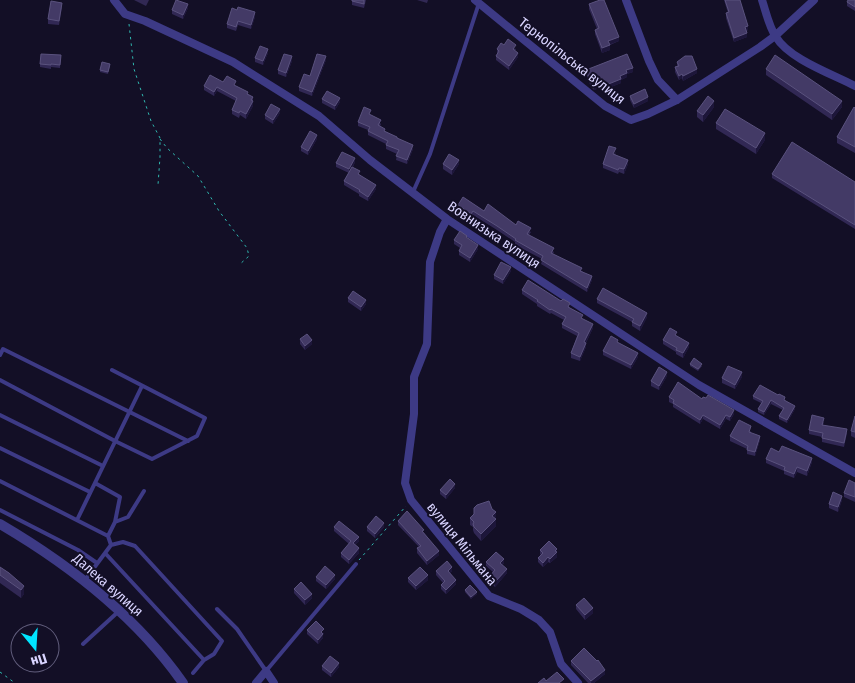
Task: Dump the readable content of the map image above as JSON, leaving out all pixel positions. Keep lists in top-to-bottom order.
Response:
{
  "streets": {
    "street": [
      "Тернопільська вулиця",
      "Вовнизька вулиця",
      "вулиця Мільмана",
      "Далека вулиця"
    ]
  },
  "crossings": [
    ["Вовнизька вулиця", "вулиця Мільмана"]
  ],
  "north": "bottom"
}
